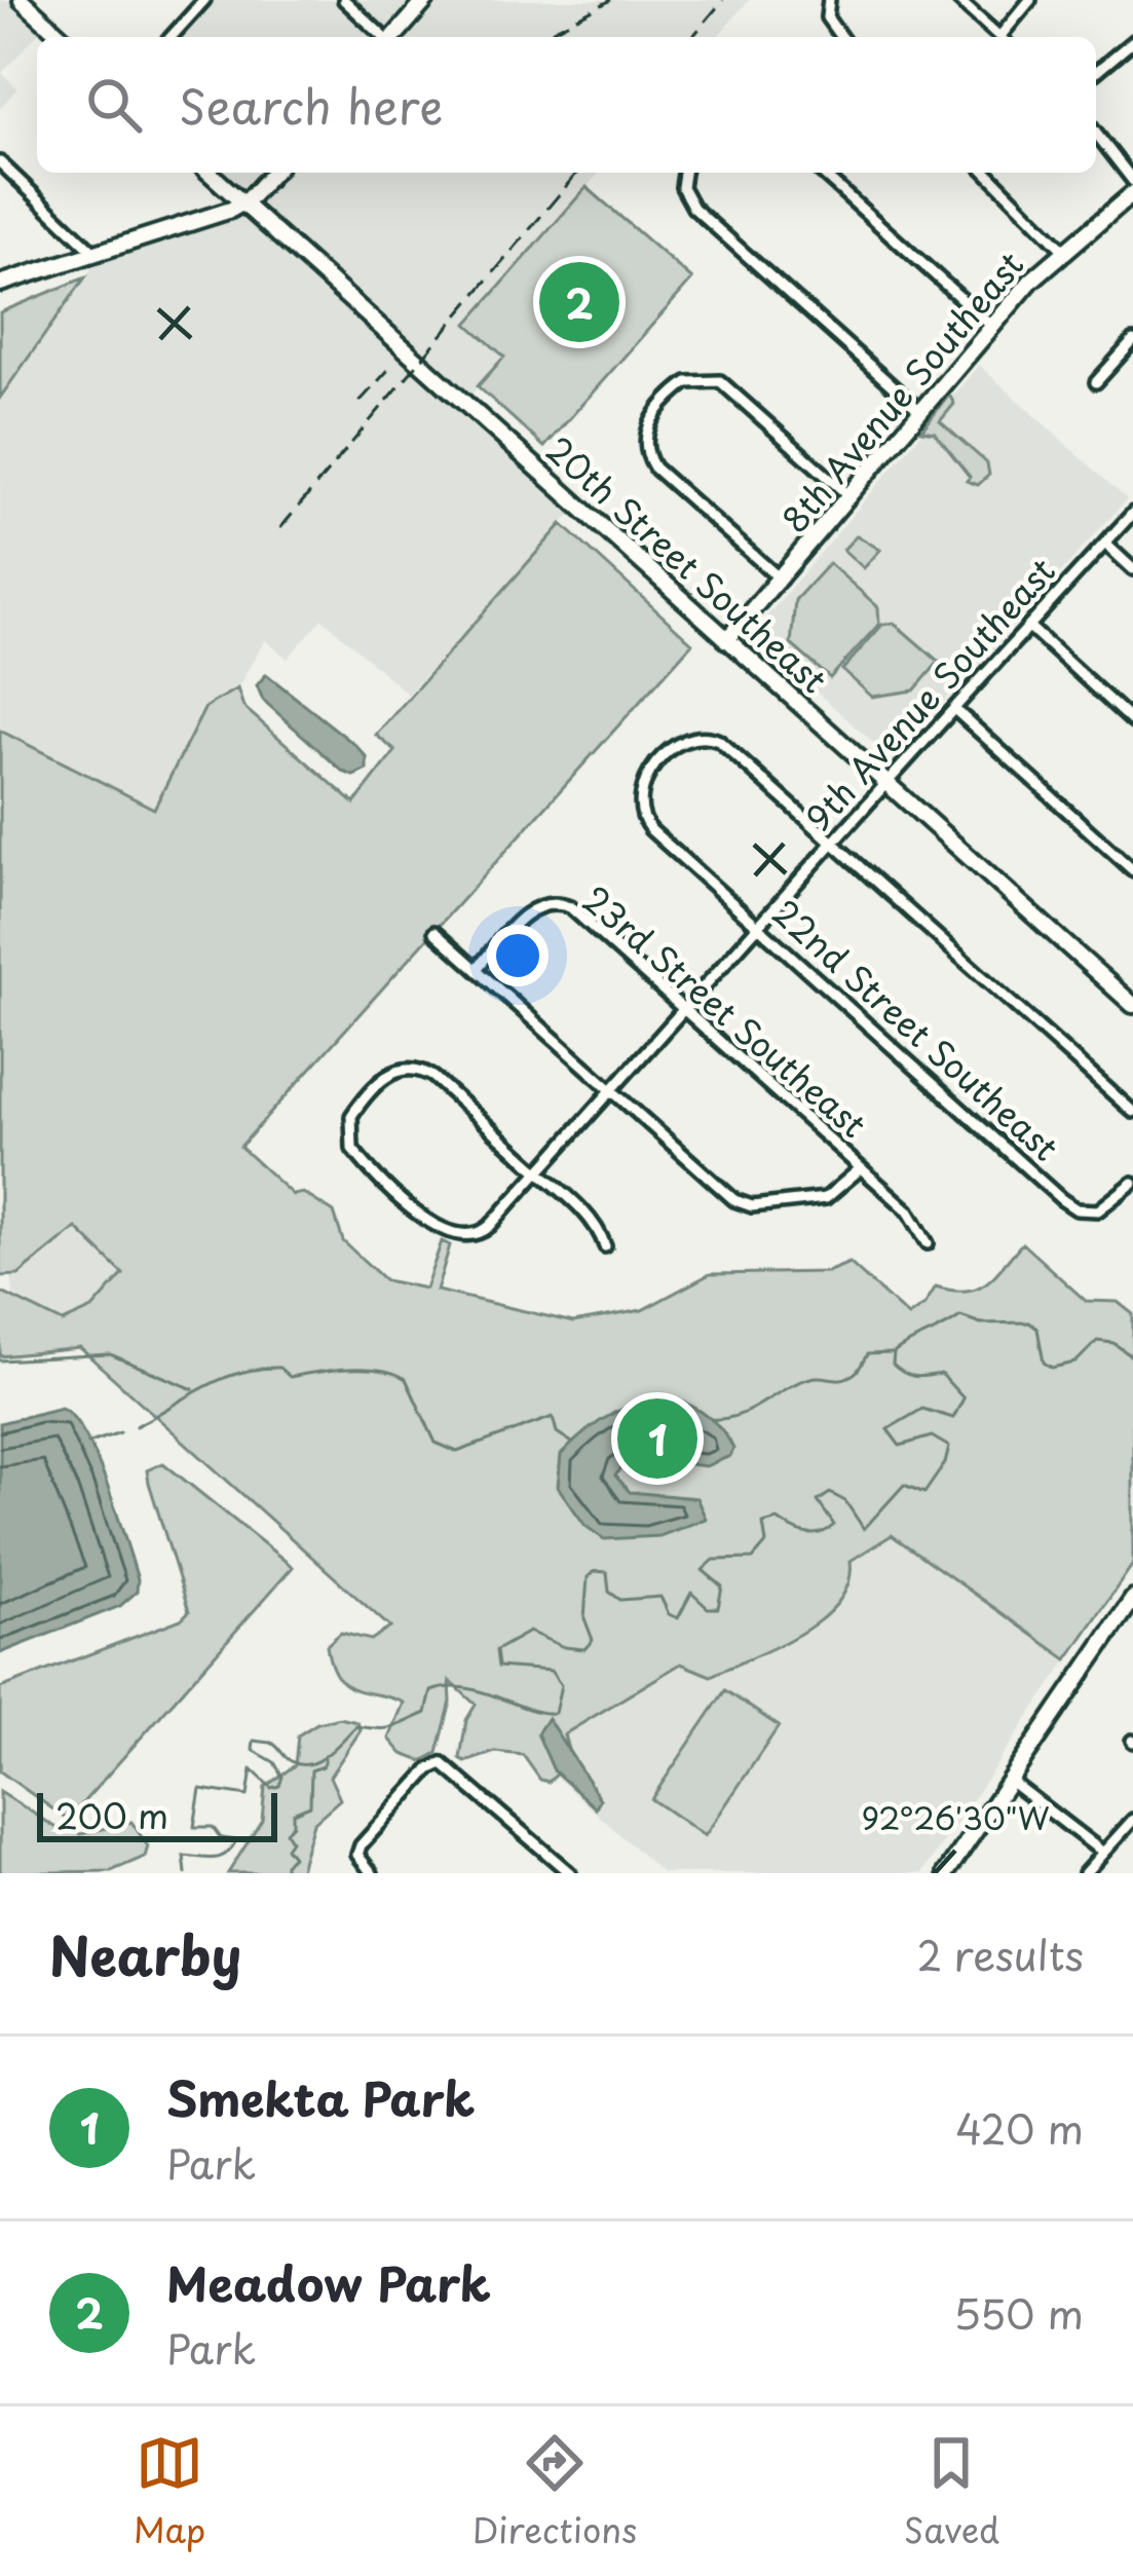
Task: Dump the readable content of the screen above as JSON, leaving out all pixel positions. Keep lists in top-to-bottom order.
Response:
{
  "streets": {
    "street": [
      "8th Avenue Southeast",
      "20th Street Southeast",
      "9th Avenue Southeast",
      "23rd Street Southeast",
      "22nd Street Southeast"
    ]
  },
  "crossings": [
    ["8th Avenue Southeast", "20th Street Southeast"],
    ["20th Street Southeast", "9th Avenue Southeast"],
    ["9th Avenue Southeast", "23rd Street Southeast"],
    ["9th Avenue Southeast", "22nd Street Southeast"]
  ],
  "scale_bar": "200 m",
  "page": {
    "search": "Search here",
    "pins": ["2", "1"],
    "scale": "200 m",
    "heading": ["Nearby", "2 results"],
    "list": [
      {
        "mark": "1",
        "name": "Smekta Park",
        "note": "Park",
        "value": "420 m"
      },
      {
        "mark": "2",
        "name": "Meadow Park",
        "note": "Park",
        "value": "550 m"
      }
    ],
    "nav": ["Map", "Directions", "Saved"]
  },
  "coordinates": ["92°26'30\"W"]
}
